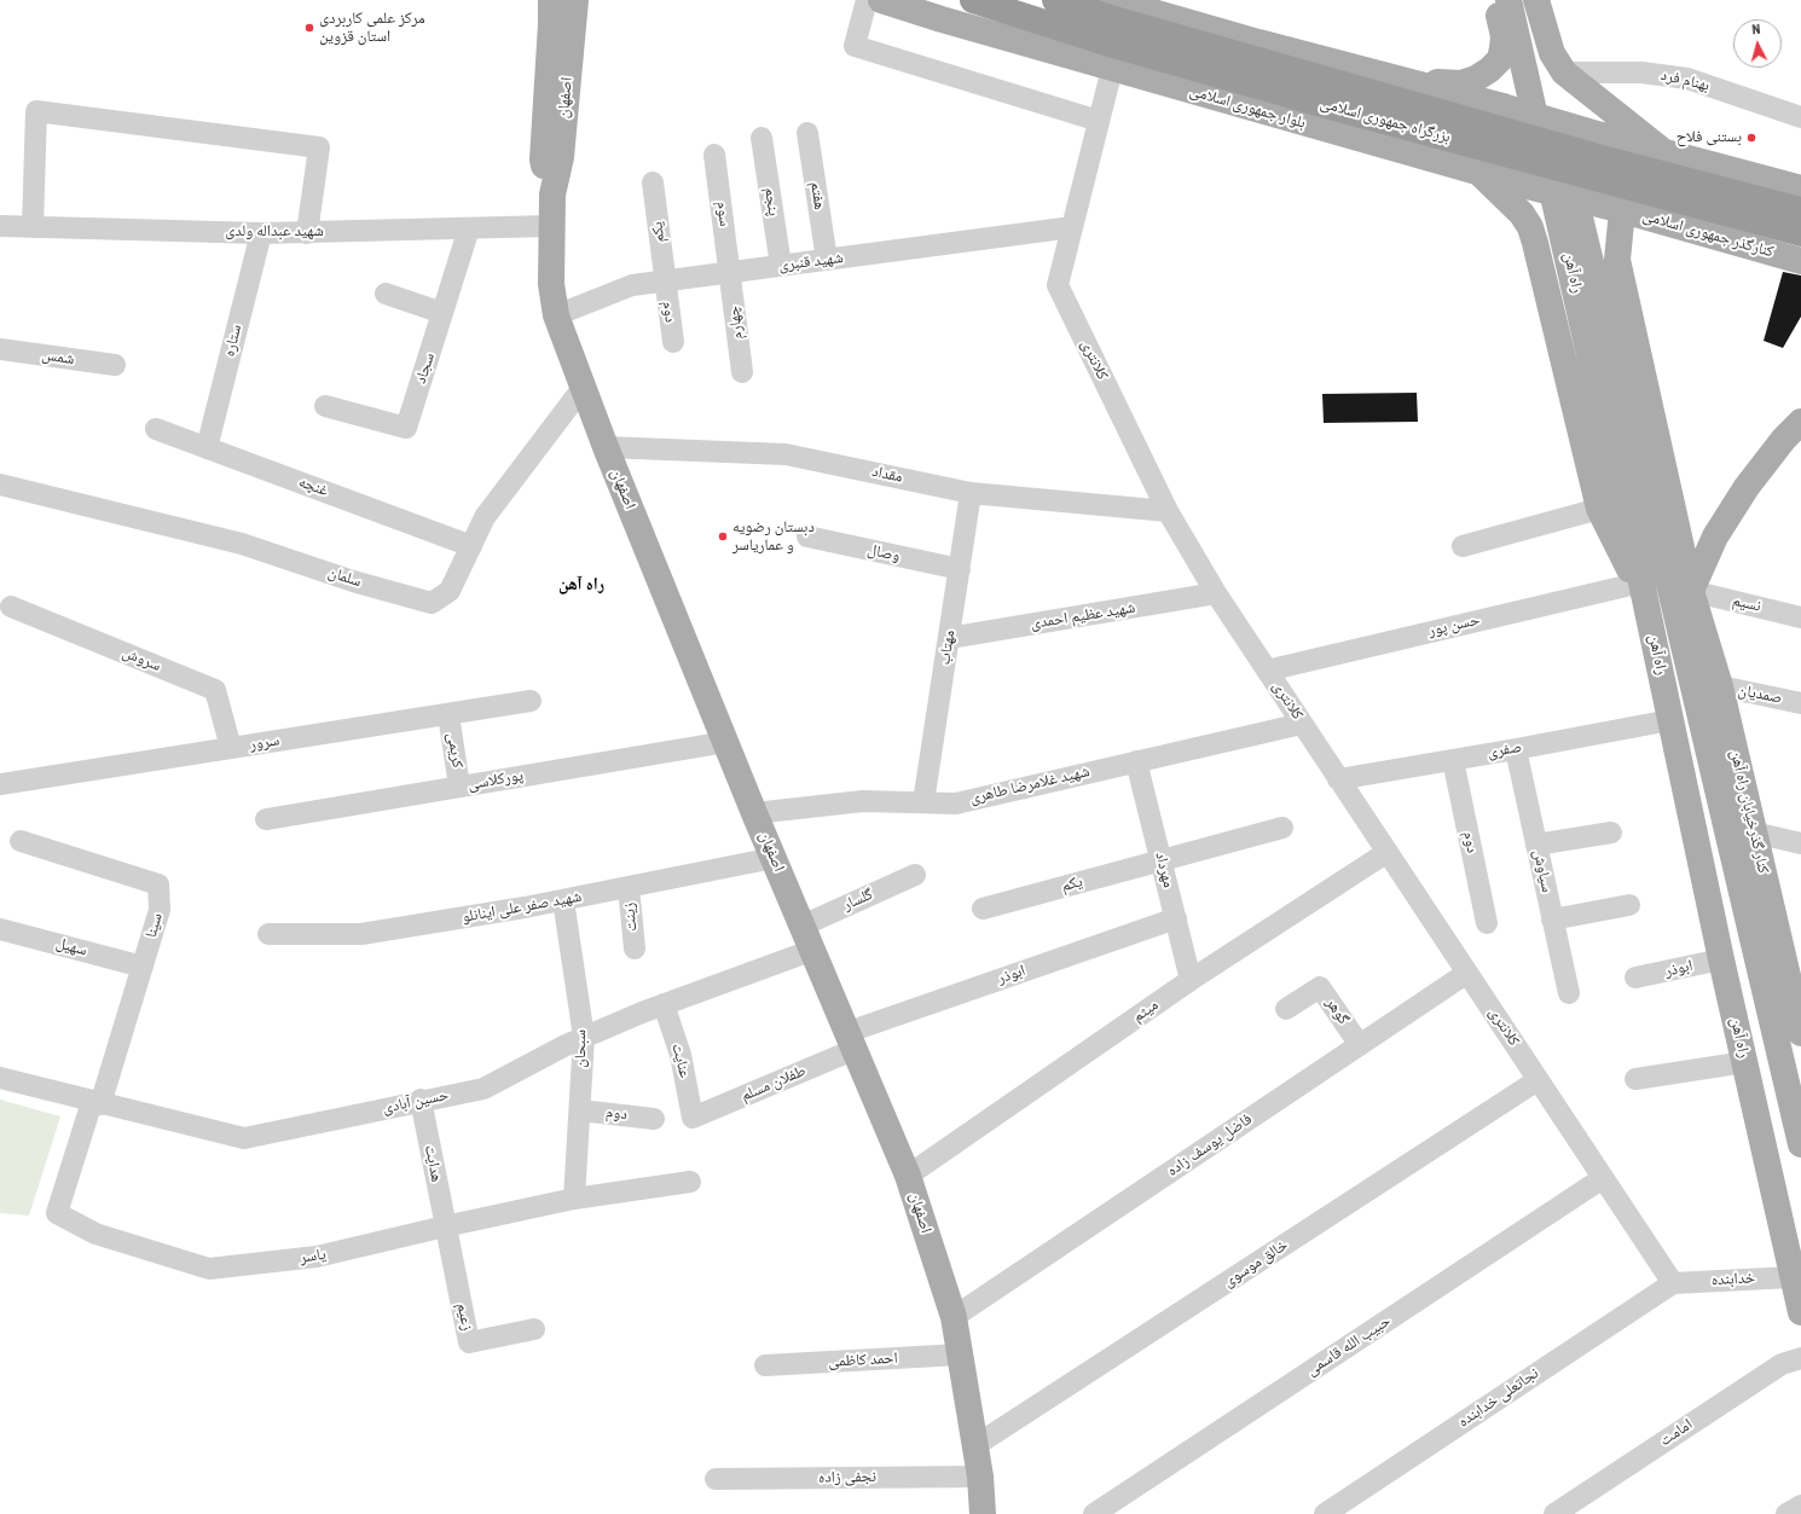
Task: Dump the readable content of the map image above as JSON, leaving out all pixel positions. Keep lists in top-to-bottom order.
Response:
{
  "streets": {
    "highway": ["بزرگراه جمهوری اسلامی"],
    "main road": [
      "اصفهان",
      "بلوار جمهوری اسلامی",
      "کنارگذر جمهوری اسلامی",
      "راه آهن",
      "کنار گذرخیابان راه آهن"
    ],
    "street": [
      "بهنام فرد",
      "هفتم",
      "پنجم",
      "سوم",
      "شهید عبداله ولدی",
      "یکم",
      "شهید قنبری",
      "دوم",
      "چهارم",
      "ستاره",
      "شمس",
      "کلانتری",
      "سجاد",
      "مقداد",
      "غنچه",
      "وصال",
      "سلمان",
      "نسیم",
      "شهید عظیم احمدی",
      "حسن پور",
      "مهتاب",
      "سروش",
      "صمدیان",
      "سرور",
      "کریمی",
      "صفری",
      "پورکلاسی",
      "شهید غلامرضا طاهری",
      "مهرداد",
      "سیاوش",
      "گلسار",
      "شهید صفر علی اینانلو",
      "زینت",
      "سینا",
      "سهیل",
      "ابوذر",
      "میثم",
      "گوهر",
      "سبحان",
      "عنایت",
      "طفلان مسلم",
      "حسین آبادی",
      "فاضل یوسف زاده",
      "هدایت",
      "یاسر",
      "خالق موسوی",
      "خدابنده",
      "زعیم",
      "حبیب الله قاسمی",
      "احمد کاظمی",
      "نجاتعلی خدابنده",
      "امامت",
      "نجفی زاده"
    ]
  },
  "crossings": [
    ["اصفهان", "شهید عبداله ولدی"],
    ["اصفهان", "شهید قنبری"],
    ["اصفهان", "مقداد"],
    ["اصفهان", "سلمان"],
    ["اصفهان", "پورکلاسی"],
    ["اصفهان", "شهید غلامرضا طاهری"],
    ["اصفهان", "گلسار"],
    ["اصفهان", "شهید صفر علی اینانلو"],
    ["اصفهان", "ابوذر"],
    ["اصفهان", "میثم"],
    ["اصفهان", "طفلان مسلم"],
    ["اصفهان", "حسین آبادی"],
    ["اصفهان", "فاضل یوسف زاده"],
    ["اصفهان", "خالق موسوی"],
    ["اصفهان", "احمد کاظمی"],
    ["اصفهان", "نجفی زاده"],
    ["بلوار جمهوری اسلامی", "کنارگذر جمهوری اسلامی"],
    ["بلوار جمهوری اسلامی", "کلانتری"],
    ["هفتم", "شهید قنبری"],
    ["پنجم", "شهید قنبری"],
    ["سوم", "شهید قنبری"],
    ["سوم", "چهارم"],
    ["شهید عبداله ولدی", "ستاره"],
    ["شهید عبداله ولدی", "سجاد"],
    ["یکم", "شهید قنبری"],
    ["یکم", "دوم"],
    ["یکم", "مهرداد"],
    ["شهید قنبری", "دوم"],
    ["شهید قنبری", "چهارم"],
    ["شهید قنبری", "کلانتری"],
    ["راه آهن", "نسیم"],
    ["راه آهن", "حسن پور"],
    ["راه آهن", "صفری"],
    ["راه آهن", "کنار گذرخیابان راه آهن"],
    ["راه آهن", "ابوذر"],
    ["راه آهن", "خدابنده"],
    ["دوم", "صفری"],
    ["دوم", "سبحان"],
    ["ستاره", "غنچه"],
    ["کلانتری", "مقداد"],
    ["کلانتری", "شهید عظیم احمدی"],
    ["کلانتری", "حسن پور"],
    ["کلانتری", "صفری"],
    ["کلانتری", "شهید غلامرضا طاهری"],
    ["کلانتری", "میثم"],
    ["کلانتری", "فاضل یوسف زاده"],
    ["کلانتری", "خالق موسوی"],
    ["کلانتری", "خدابنده"],
    ["کلانتری", "حبیب الله قاسمی"],
    ["کلانتری", "نجاتعلی خدابنده"],
    ["مقداد", "مهتاب"],
    ["غنچه", "سلمان"],
    ["وصال", "مهتاب"],
    ["نسیم", "کنار گذرخیابان راه آهن"],
    ["شهید عظیم احمدی", "مهتاب"],
    ["مهتاب", "شهید غلامرضا طاهری"],
    ["سروش", "سرور"],
    ["صمدیان", "کنار گذرخیابان راه آهن"],
    ["سرور", "کریمی"],
    ["کریمی", "پورکلاسی"],
    ["صفری", "سیاوش"],
    ["شهید غلامرضا طاهری", "مهرداد"],
    ["مهرداد", "ابوذر"],
    ["مهرداد", "میثم"],
    ["شهید صفر علی اینانلو", "زینت"],
    ["شهید صفر علی اینانلو", "سبحان"],
    ["سینا", "سهیل"],
    ["سینا", "حسین آبادی"],
    ["سینا", "یاسر"],
    ["ابوذر", "طفلان مسلم"],
    ["گوهر", "فاضل یوسف زاده"],
    ["سبحان", "حسین آبادی"],
    ["سبحان", "یاسر"],
    ["عنایت", "طفلان مسلم"],
    ["عنایت", "حسین آبادی"],
    ["حسین آبادی", "هدایت"],
    ["حسین آبادی", "یاسر"],
    ["هدایت", "یاسر"],
    ["هدایت", "زعیم"],
    ["یاسر", "زعیم"],
    ["خدابنده", "نجاتعلی خدابنده"]
  ],
  "districts": ["راه آهن"],
  "places": ["مرکز علمی کاربردی استان قزوین", "بستنی فلاح", "دبستان رضویه و عماریاسر"],
  "north": "top"
}
